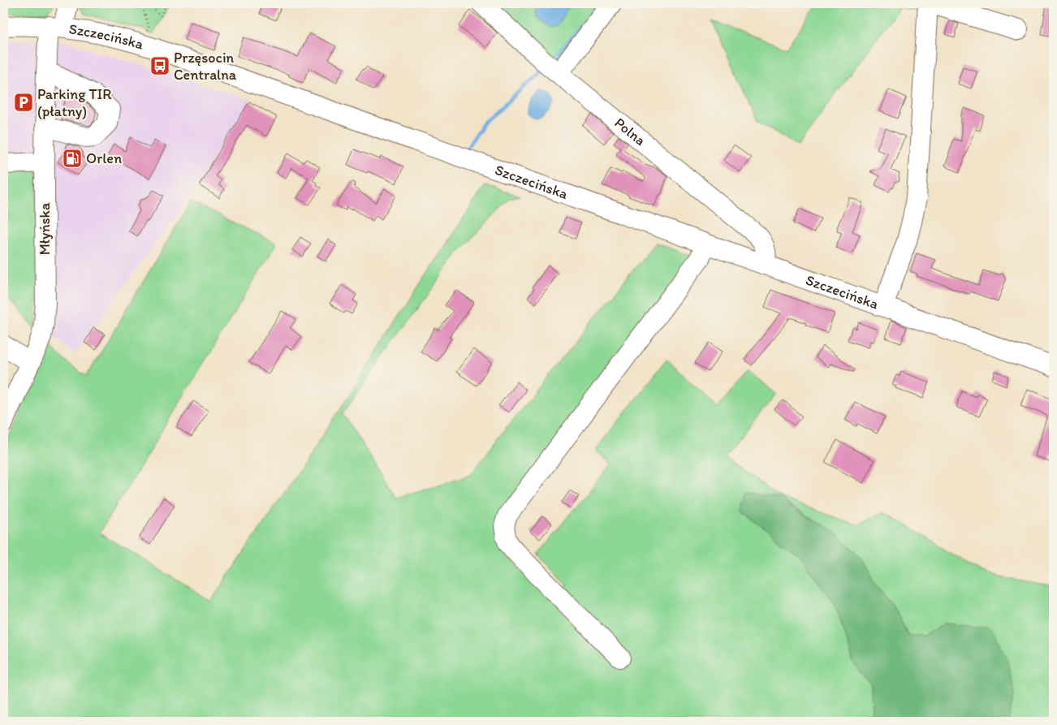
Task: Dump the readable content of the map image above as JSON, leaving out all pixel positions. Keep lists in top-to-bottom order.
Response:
{
  "streets": {
    "street": ["Szczecińska", "Polna", "Młyńska"]
  },
  "crossings": [
    ["Szczecińska", "Polna"],
    ["Szczecińska", "Młyńska"]
  ],
  "places": {
    "bus stop": ["Przęsocin Centralna"],
    "parking": ["Parking TIR (płatny)"],
    "fuel station": ["Orlen"]
  }
}
